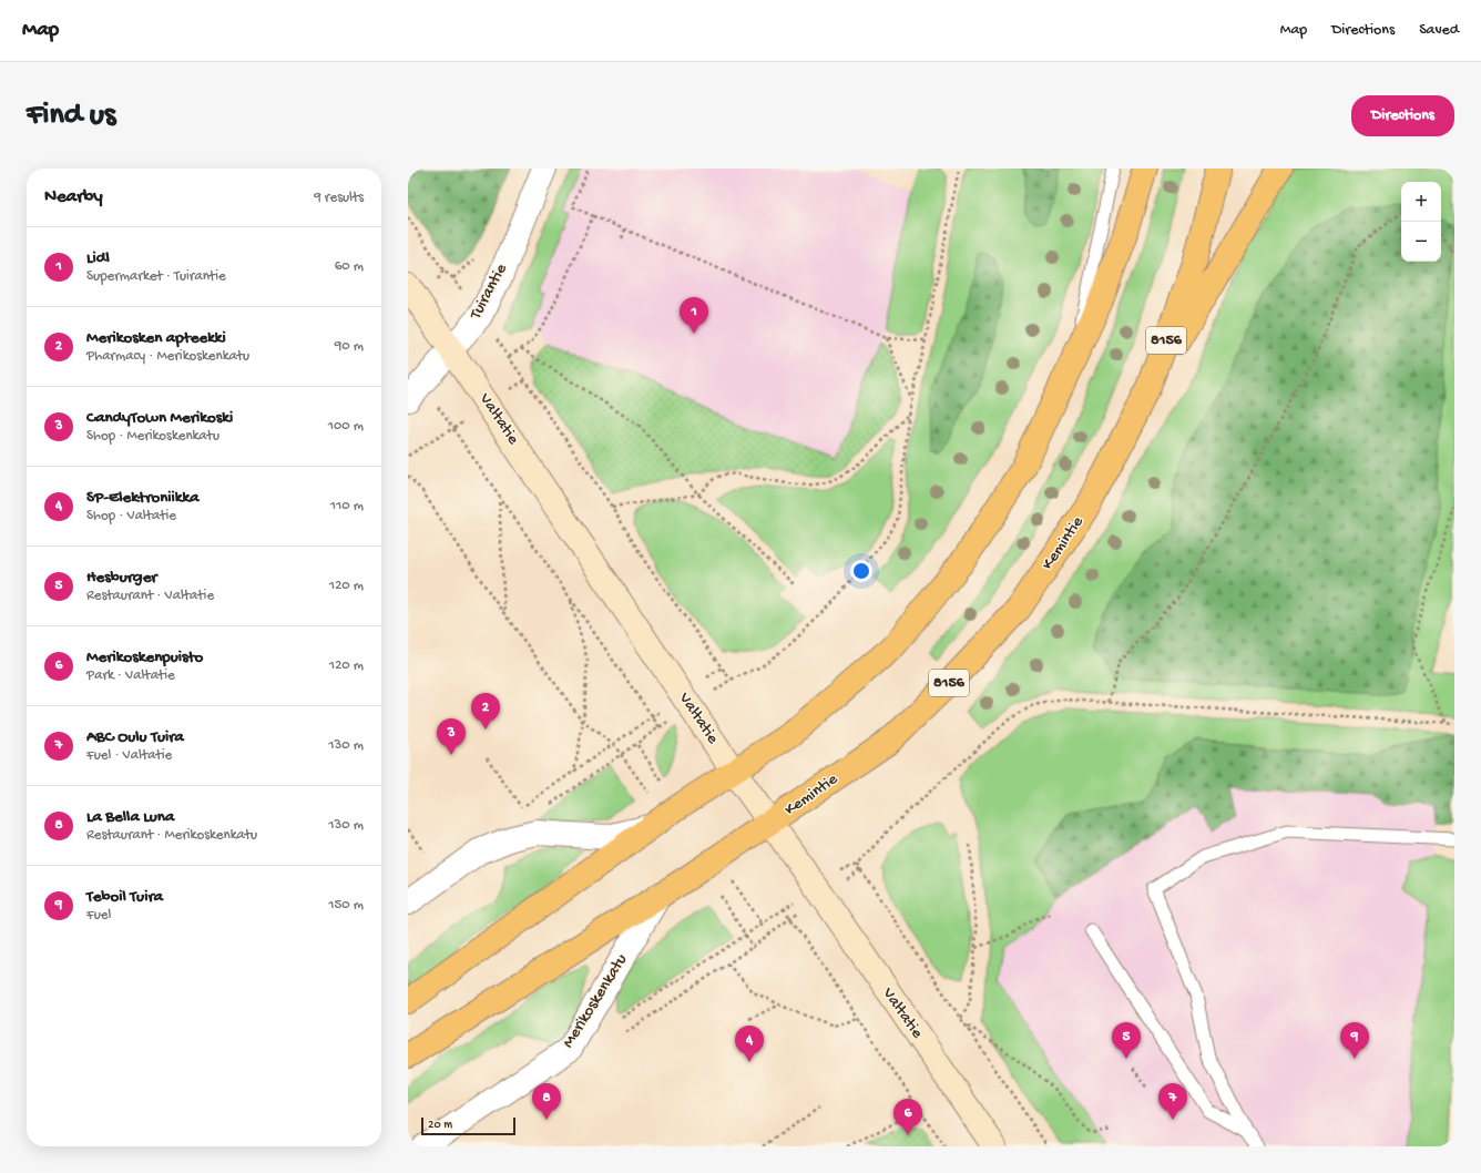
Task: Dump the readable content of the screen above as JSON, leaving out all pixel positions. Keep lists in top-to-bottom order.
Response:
{
  "streets": {
    "main road": ["8156", "Kemintie", "Merikoskenkatu"],
    "street": ["Tuirantie", "Valtatie"]
  },
  "crossings": [
    ["Tuirantie", "Valtatie"],
    ["Valtatie", "Kemintie"],
    ["Valtatie", "Merikoskenkatu"],
    ["Kemintie", "Merikoskenkatu"]
  ],
  "scale_bar": "20 m",
  "page": {
    "header": "Map",
    "nav": ["Map", "Directions", "Saved"],
    "buttons": "Directions",
    "title": "Find us",
    "heading": ["Nearby", "9 results"],
    "map_buttons": ["+", "−"],
    "list": [
      {
        "mark": "1",
        "name": "Lidl",
        "note": "Supermarket · Tuirantie",
        "value": "60 m"
      },
      {
        "mark": "2",
        "name": "Merikosken apteekki",
        "note": "Pharmacy · Merikoskenkatu",
        "value": "90 m"
      },
      {
        "mark": "3",
        "name": "CandyTown Merikoski",
        "note": "Shop · Merikoskenkatu",
        "value": "100 m"
      },
      {
        "mark": "4",
        "name": "SP-Elektroniikka",
        "note": "Shop · Valtatie",
        "value": "110 m"
      },
      {
        "mark": "5",
        "name": "Hesburger",
        "note": "Restaurant · Valtatie",
        "value": "120 m"
      },
      {
        "mark": "6",
        "name": "Merikoskenpuisto",
        "note": "Park · Valtatie",
        "value": "120 m"
      },
      {
        "mark": "7",
        "name": "ABC Oulu Tuira",
        "note": "Fuel · Valtatie",
        "value": "130 m"
      },
      {
        "mark": "8",
        "name": "La Bella Luna",
        "note": "Restaurant · Merikoskenkatu",
        "value": "130 m"
      },
      {
        "mark": "9",
        "name": "Teboil Tuira",
        "note": "Fuel",
        "value": "150 m"
      }
    ],
    "pins": [
      "1",
      "2",
      "3",
      "5",
      "9",
      "4",
      "7",
      "8",
      "6"
    ],
    "scale": "20 m"
  }
}
